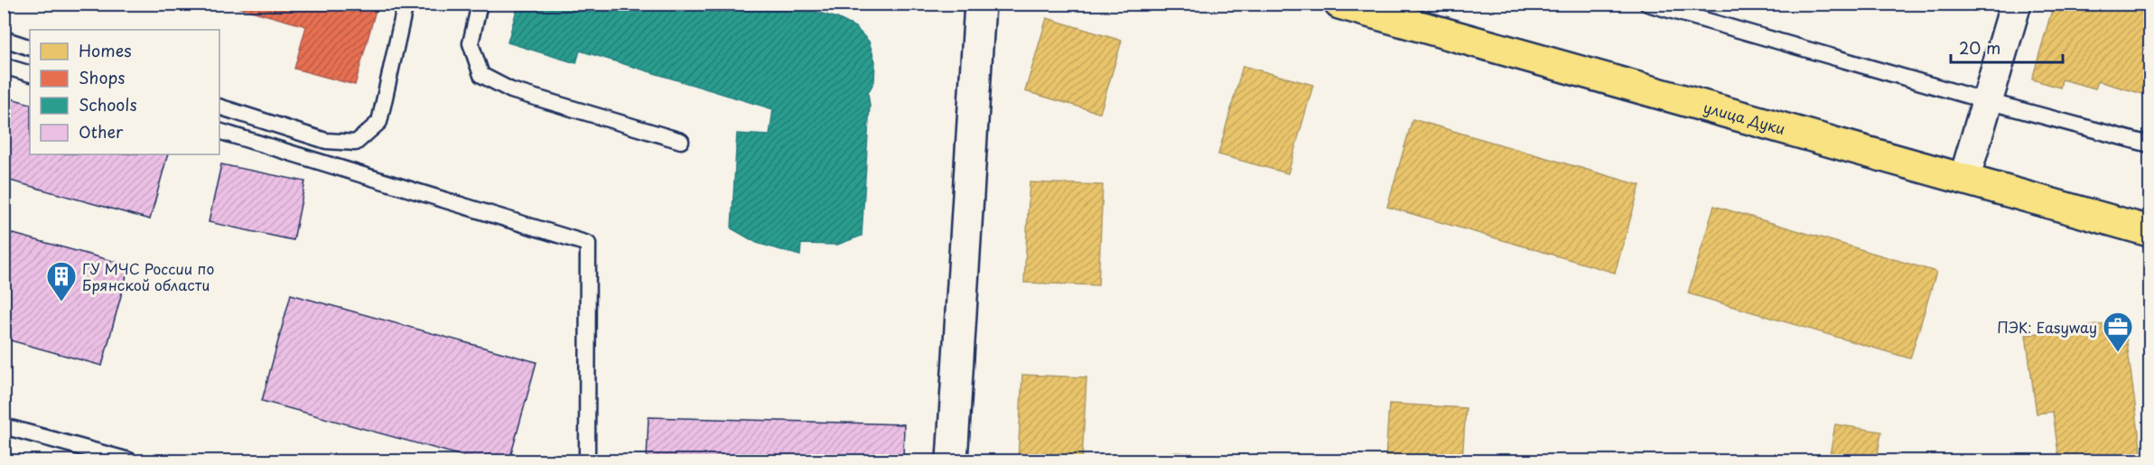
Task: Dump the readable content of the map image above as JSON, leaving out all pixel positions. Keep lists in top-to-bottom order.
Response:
{
  "streets": {
    "main road": ["улица Дуки"]
  },
  "places": {
    "building": ["ГУ МЧС России по Брянской области"],
    "office": ["ПЭК: Easyway"]
  },
  "legend": [
    "Homes",
    "Shops",
    "Schools",
    "Other"
  ],
  "scale_bar": "20 m"
}
